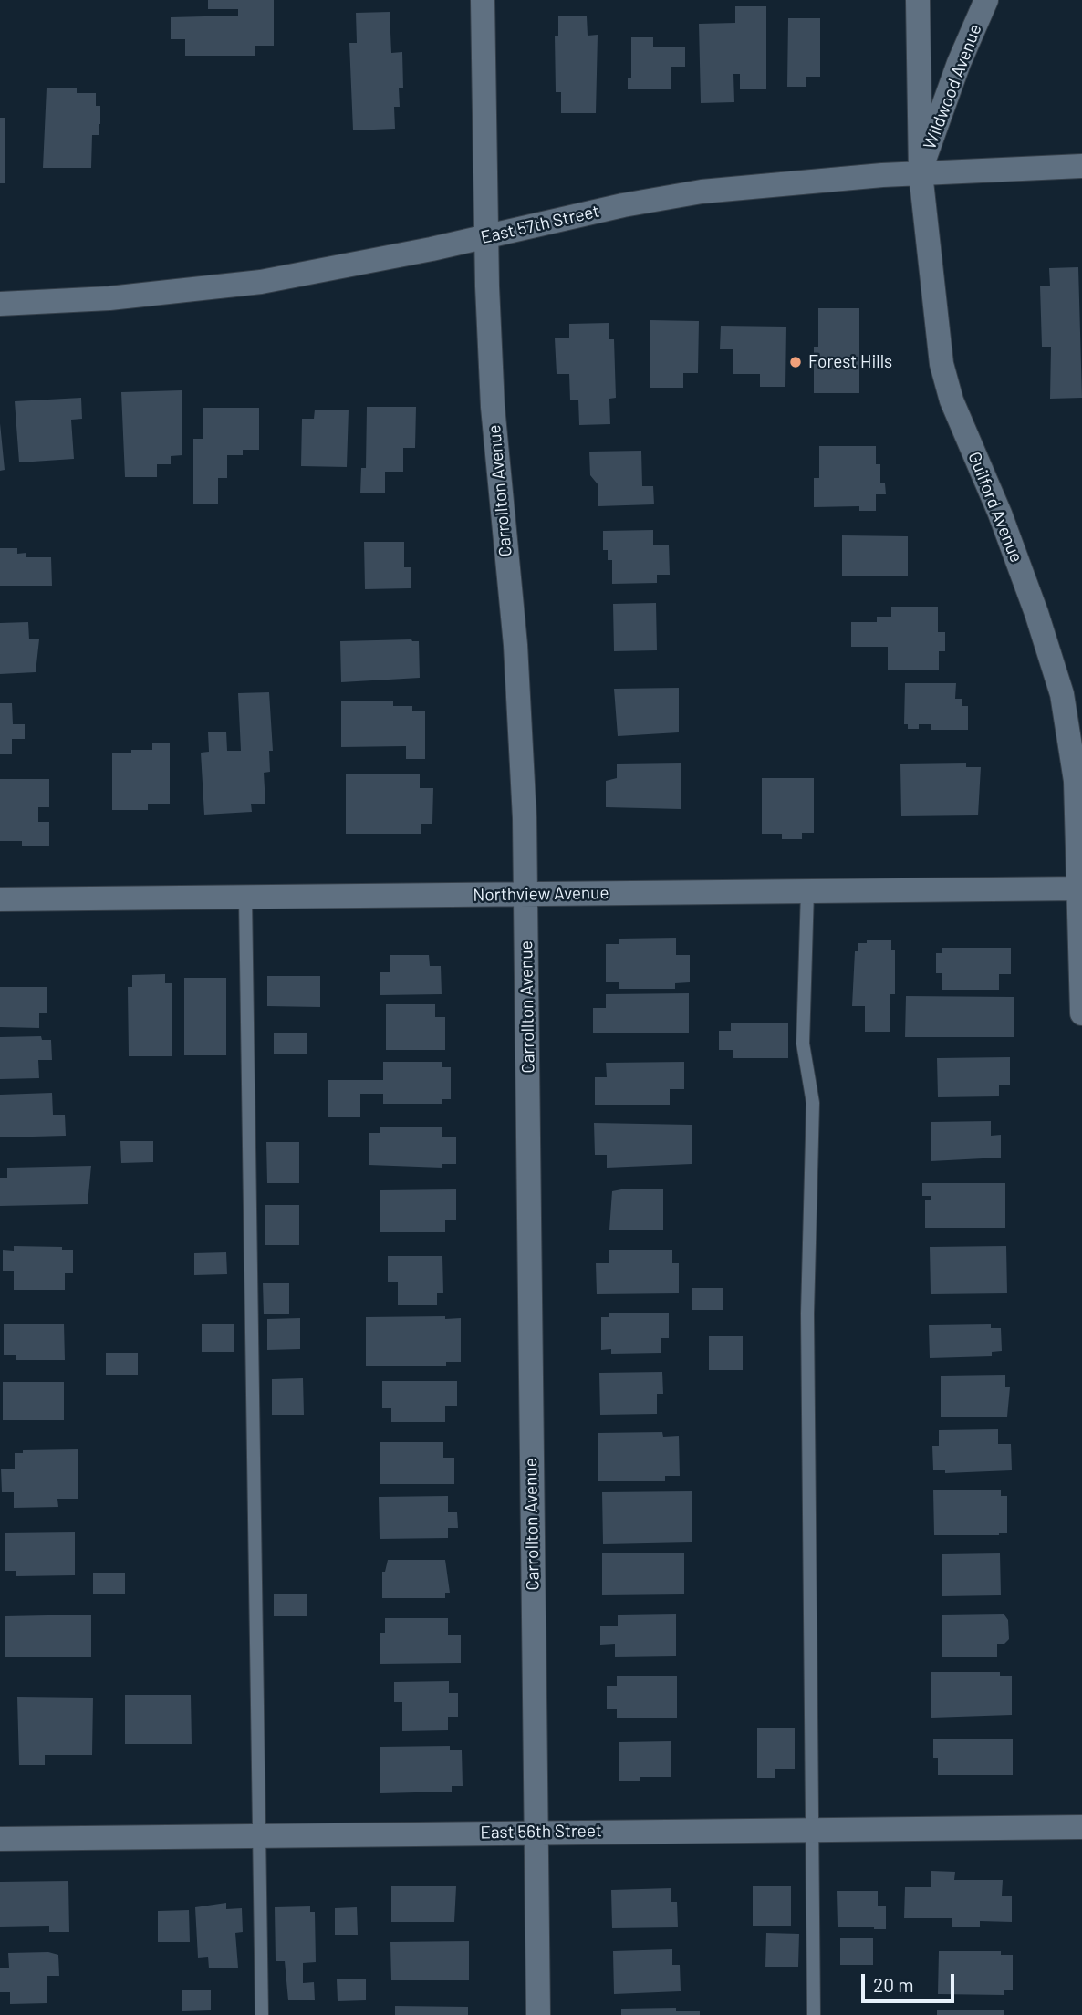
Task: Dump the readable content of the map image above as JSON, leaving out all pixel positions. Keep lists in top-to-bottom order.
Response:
{
  "streets": {
    "street": [
      "Wildwood Avenue",
      "East 57th Street",
      "Carrollton Avenue",
      "Guilford Avenue",
      "Northview Avenue",
      "East 56th Street"
    ]
  },
  "crossings": [
    ["Wildwood Avenue", "East 57th Street"],
    ["Wildwood Avenue", "Guilford Avenue"],
    ["East 57th Street", "Carrollton Avenue"],
    ["East 57th Street", "Guilford Avenue"],
    ["Carrollton Avenue", "Northview Avenue"],
    ["Carrollton Avenue", "East 56th Street"],
    ["Guilford Avenue", "Northview Avenue"]
  ],
  "places": ["Forest Hills"],
  "scale_bar": "20 m"
}
